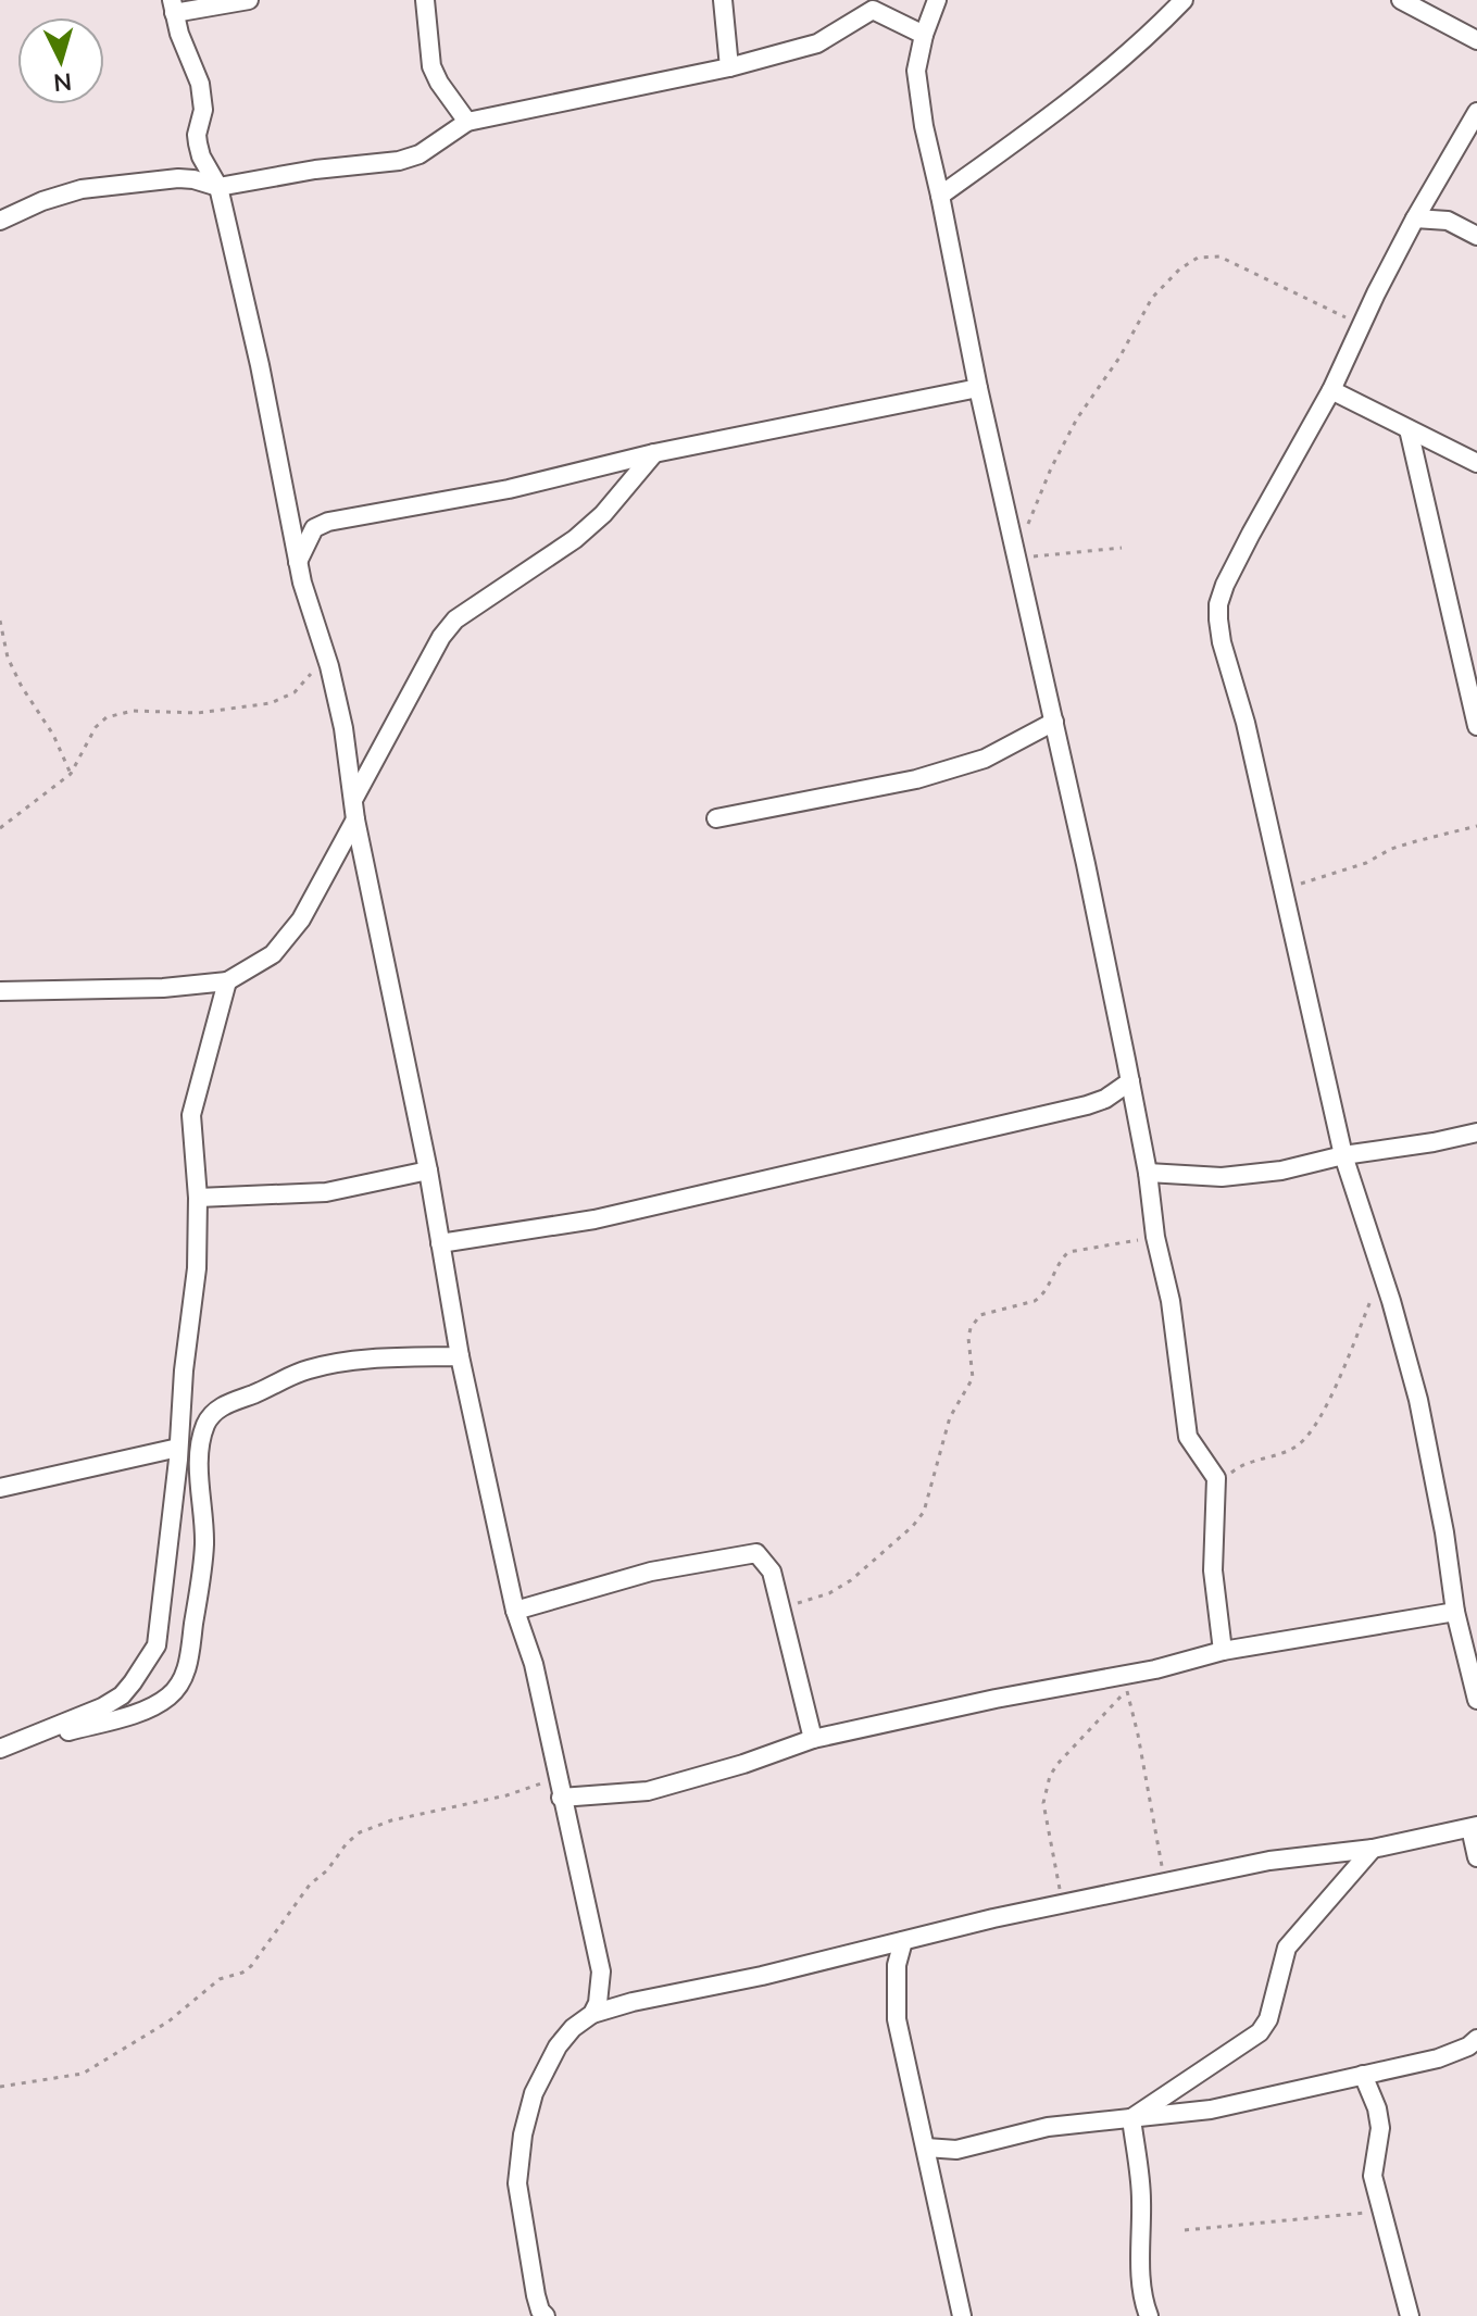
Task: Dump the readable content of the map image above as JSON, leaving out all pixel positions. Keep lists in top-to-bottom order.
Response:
{
  "north": "bottom"
}
